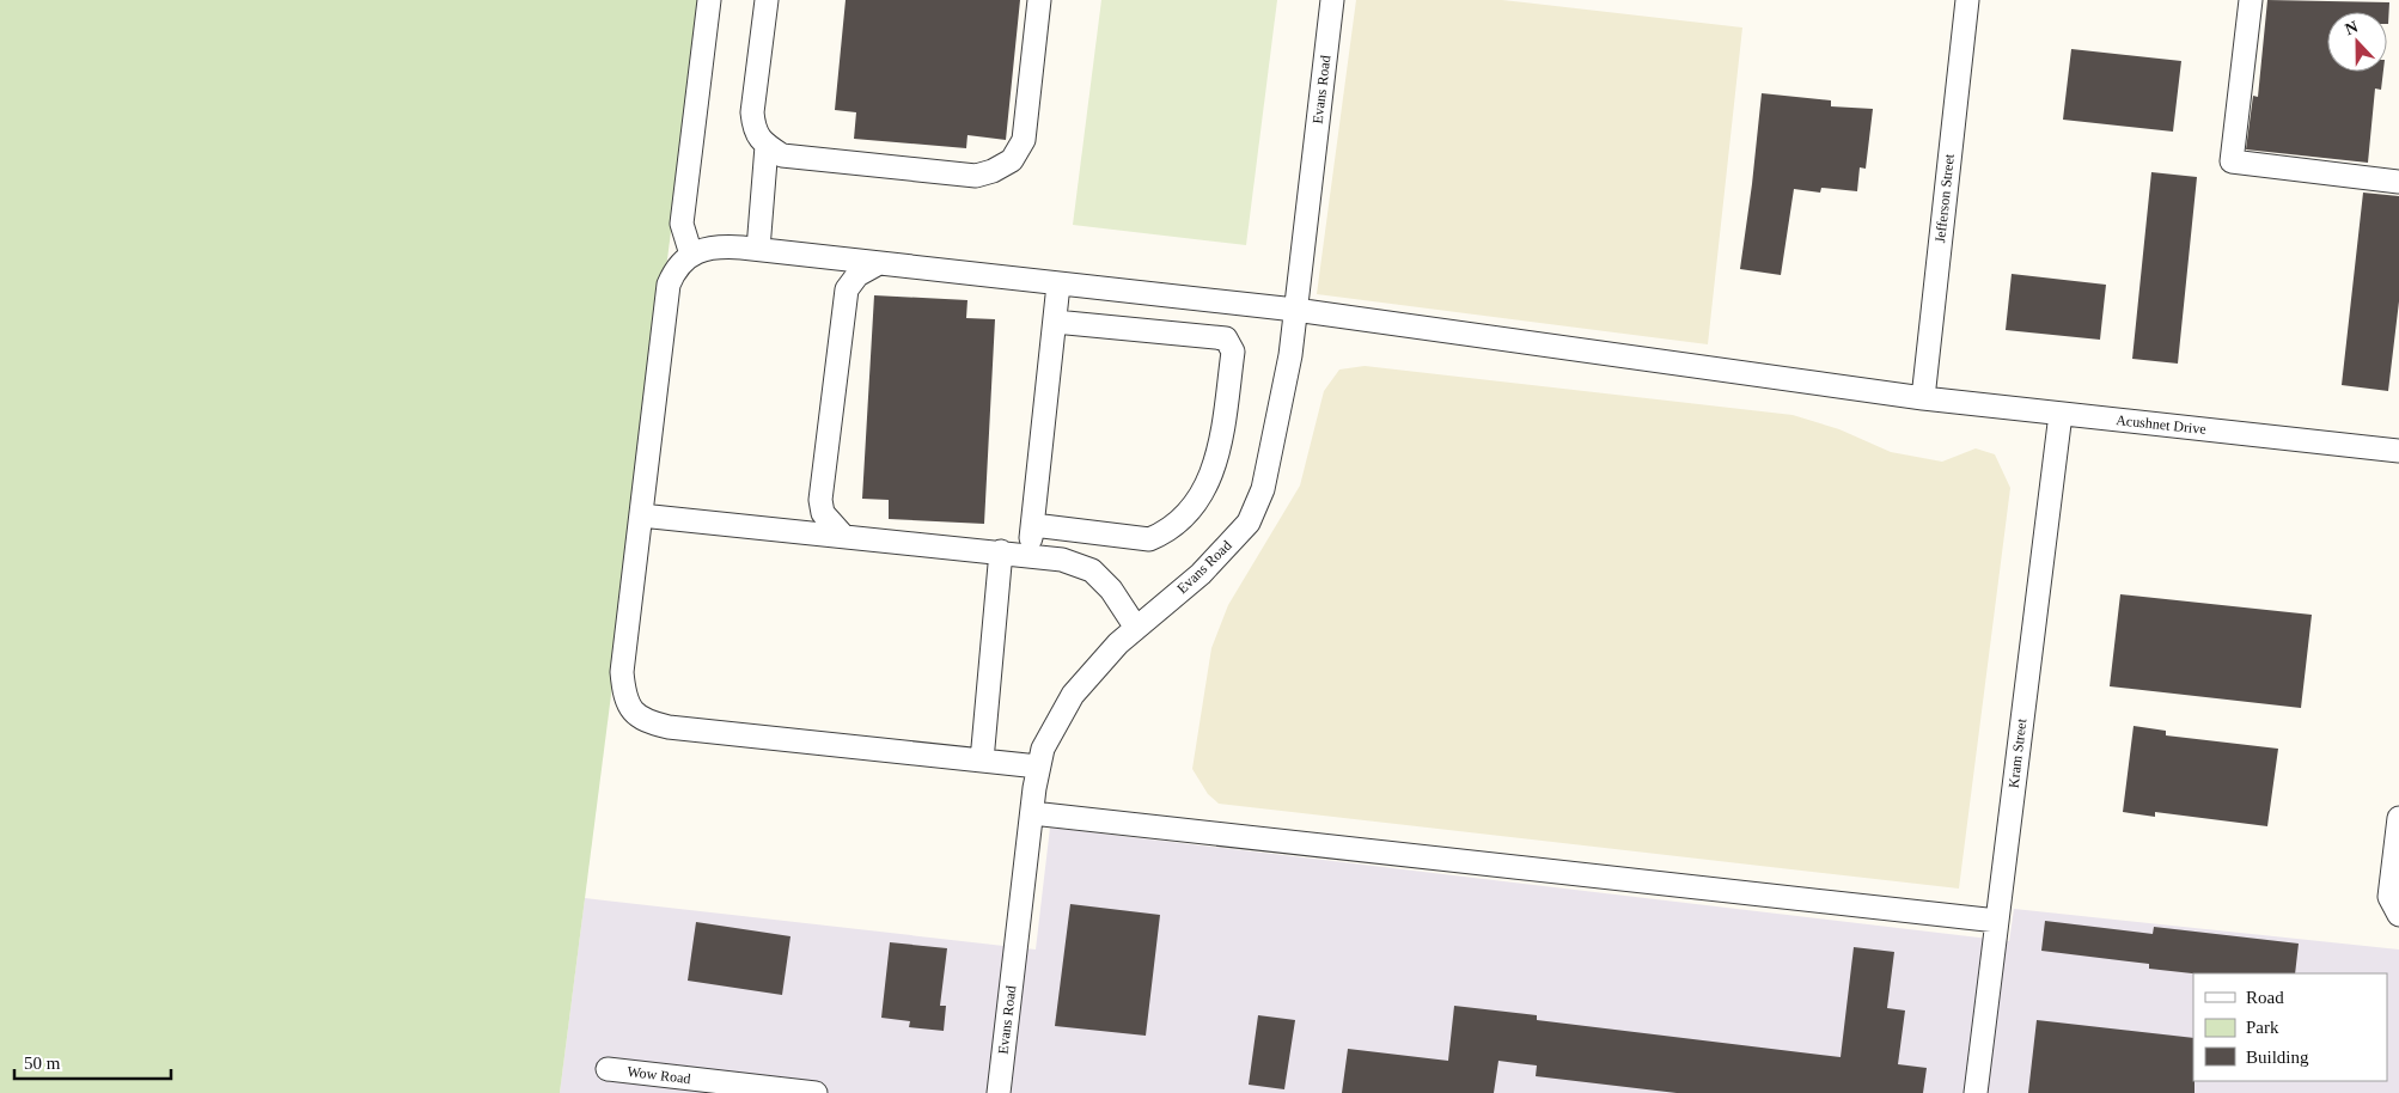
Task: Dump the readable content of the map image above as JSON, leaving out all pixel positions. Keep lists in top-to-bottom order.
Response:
{
  "streets": {
    "street": [
      "Evans Road",
      "Jefferson Street",
      "Acushnet Drive",
      "Kram Street",
      "Wow Road"
    ]
  },
  "crossings": [
    ["Evans Road", "Acushnet Drive"],
    ["Jefferson Street", "Acushnet Drive"],
    ["Acushnet Drive", "Kram Street"]
  ],
  "legend": ["Road", "Park", "Building"],
  "scale_bar": "50 m",
  "north": "top"
}
